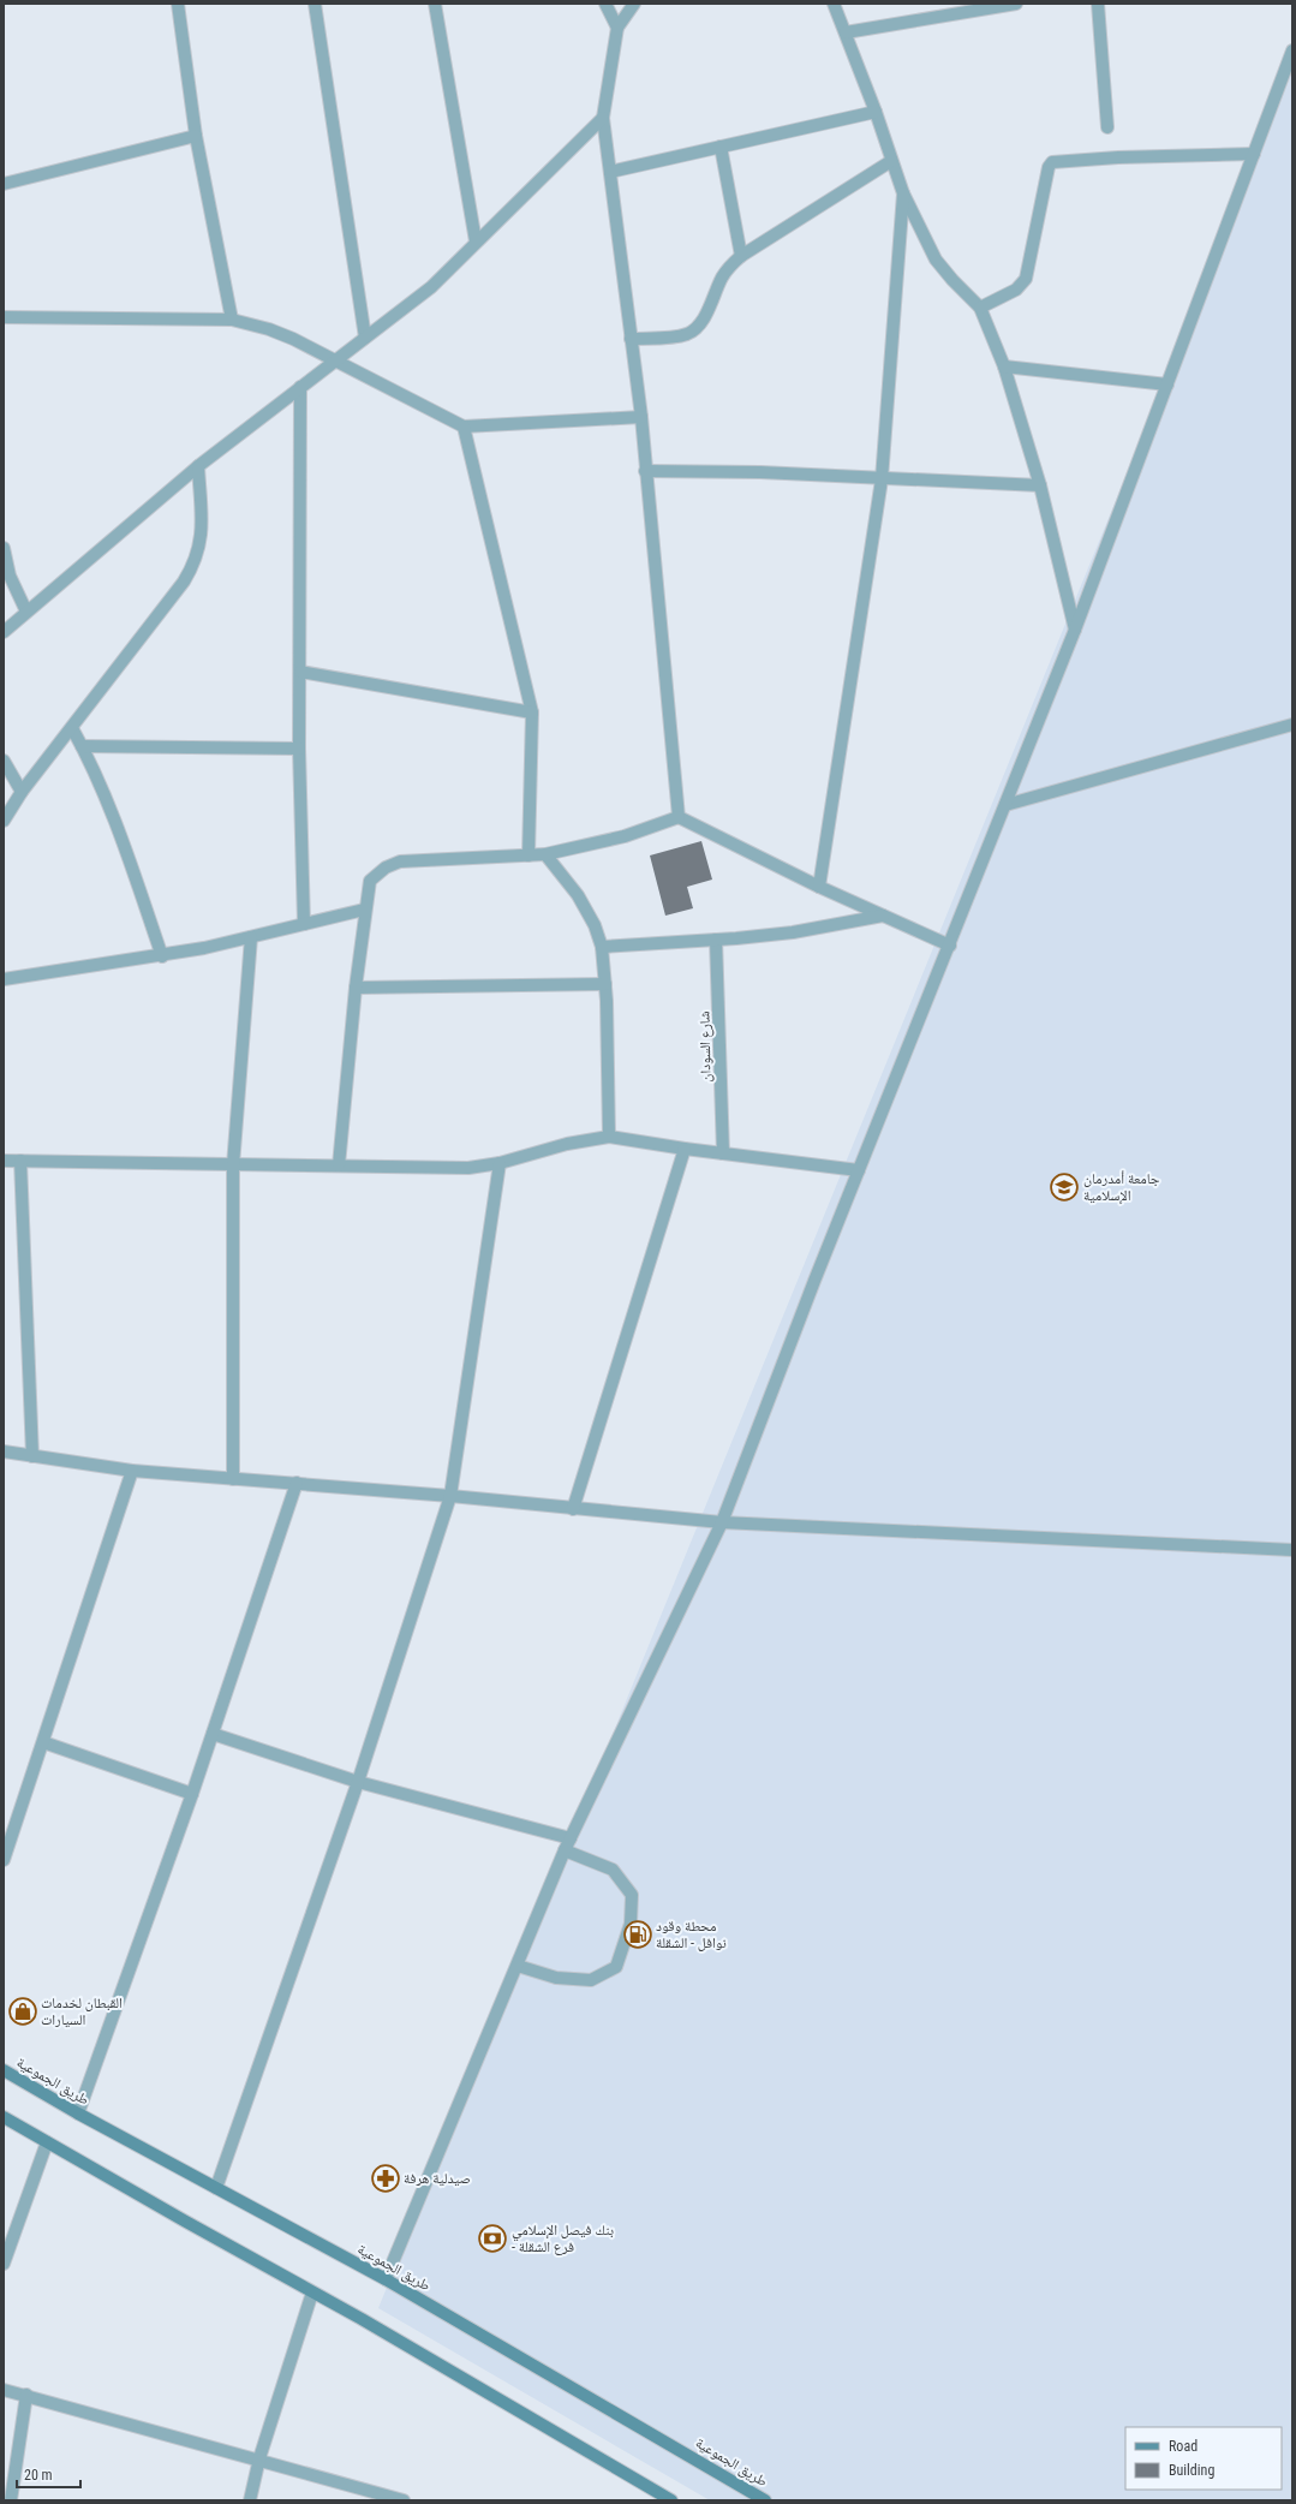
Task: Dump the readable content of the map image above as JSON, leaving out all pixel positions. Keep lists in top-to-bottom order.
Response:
{
  "streets": {
    "main road": ["طريق الجموعية"],
    "street": ["شارع السودان"]
  },
  "places": {
    "school or university": ["جامعة أمدرمان الإسلامية"],
    "fuel station": ["محطة وقود نوافل - الشقلة"],
    "shop": ["القبطان لخدمات السيارات"],
    "pharmacy": ["صيدلية هرفة"],
    "bank": ["بنك فيصل الإسلامي - فرع الشقلة"]
  },
  "legend": ["Road", "Building"],
  "scale_bar": "20 m"
}
